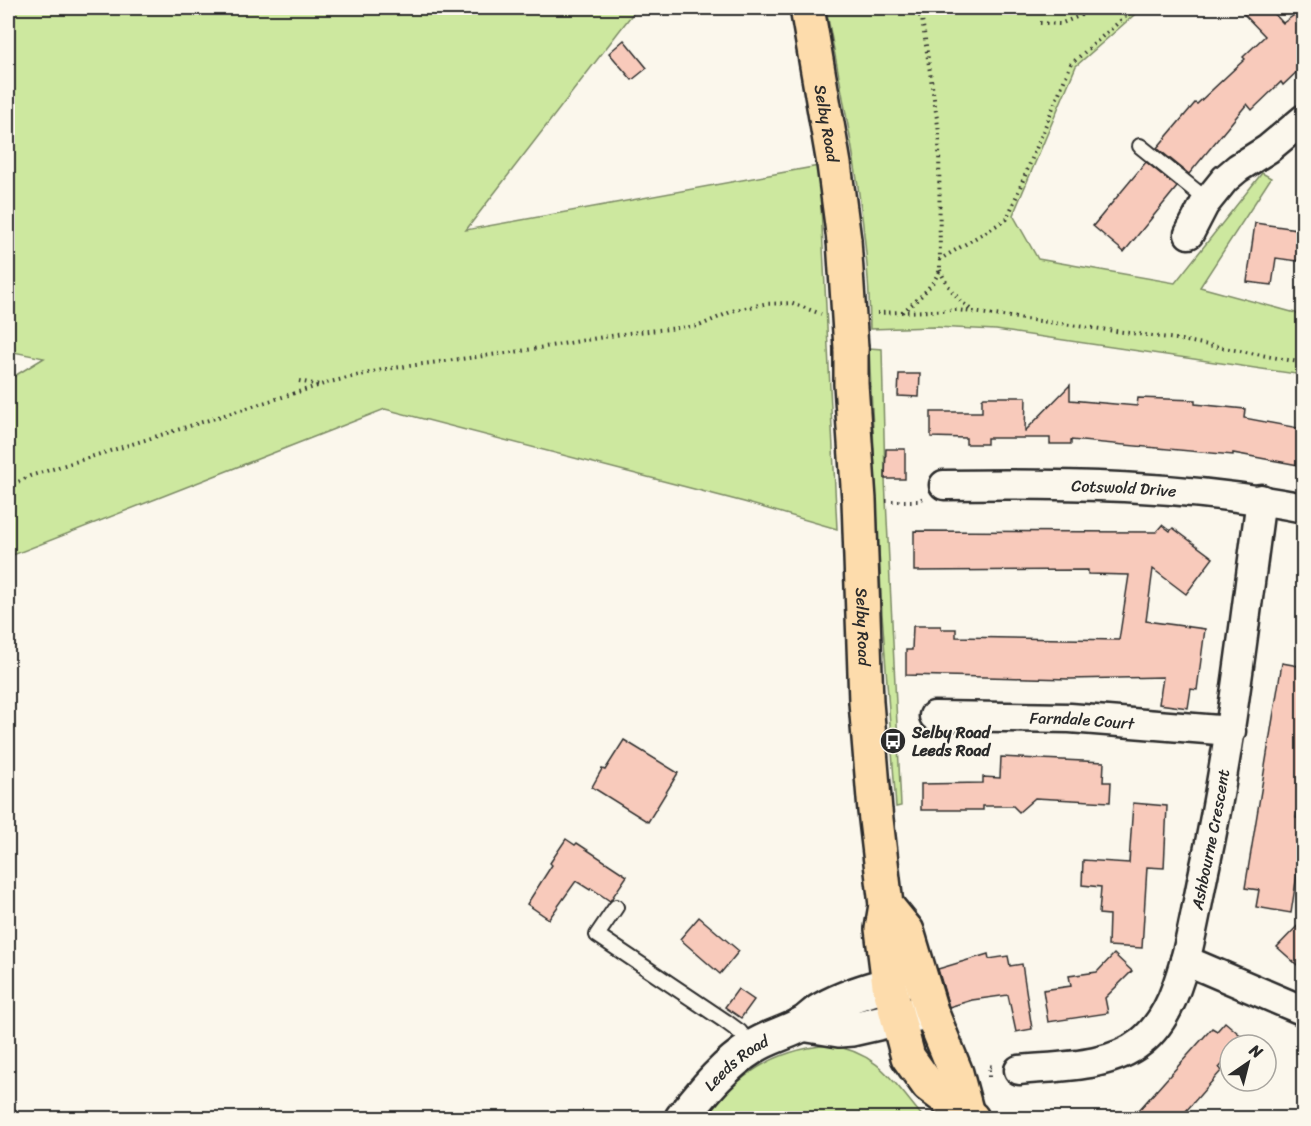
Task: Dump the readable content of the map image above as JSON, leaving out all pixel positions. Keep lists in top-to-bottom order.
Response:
{
  "streets": {
    "highway": ["Selby Road"],
    "main road": ["Leeds Road"],
    "street": ["Cotswold Drive", "Farndale Court", "Ashbourne Crescent"]
  },
  "crossings": [
    ["Selby Road", "Leeds Road"],
    ["Cotswold Drive", "Ashbourne Crescent"],
    ["Farndale Court", "Ashbourne Crescent"]
  ],
  "places": {
    "bus stop": ["Selby Road Leeds Road"]
  },
  "north": "top right"
}
